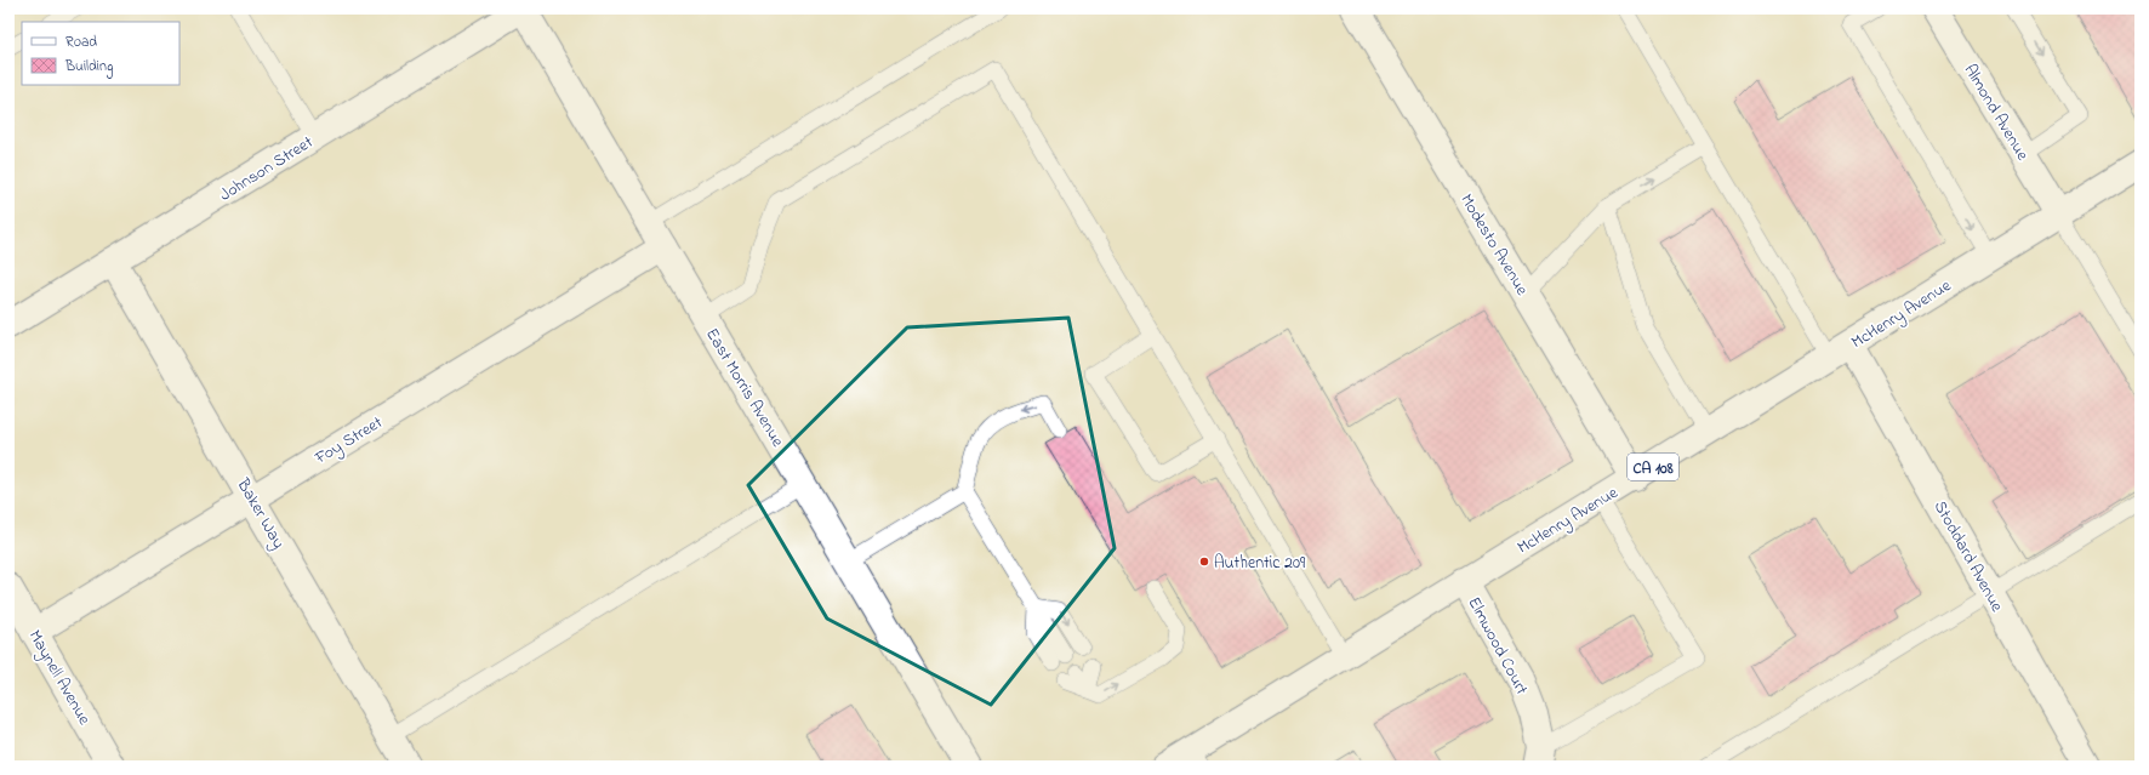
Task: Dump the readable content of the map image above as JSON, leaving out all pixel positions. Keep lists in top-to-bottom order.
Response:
{
  "streets": {
    "street": [
      "Almond Avenue",
      "Johnson Street",
      "Modesto Avenue",
      "McHenry Avenue",
      "East Morris Avenue",
      "Foy Street",
      "CA 108",
      "Baker Way",
      "Stoddard Avenue",
      "Elmwood Court",
      "Maynell Avenue"
    ]
  },
  "crossings": [
    ["Almond Avenue", "McHenry Avenue"],
    ["Johnson Street", "East Morris Avenue"],
    ["Johnson Street", "Baker Way"],
    ["Modesto Avenue", "McHenry Avenue"],
    ["McHenry Avenue", "Stoddard Avenue"],
    ["McHenry Avenue", "Elmwood Court"],
    ["East Morris Avenue", "Foy Street"],
    ["Foy Street", "Baker Way"],
    ["Foy Street", "Maynell Avenue"]
  ],
  "places": ["Authentic 209"],
  "legend": ["Road", "Building"]
}
